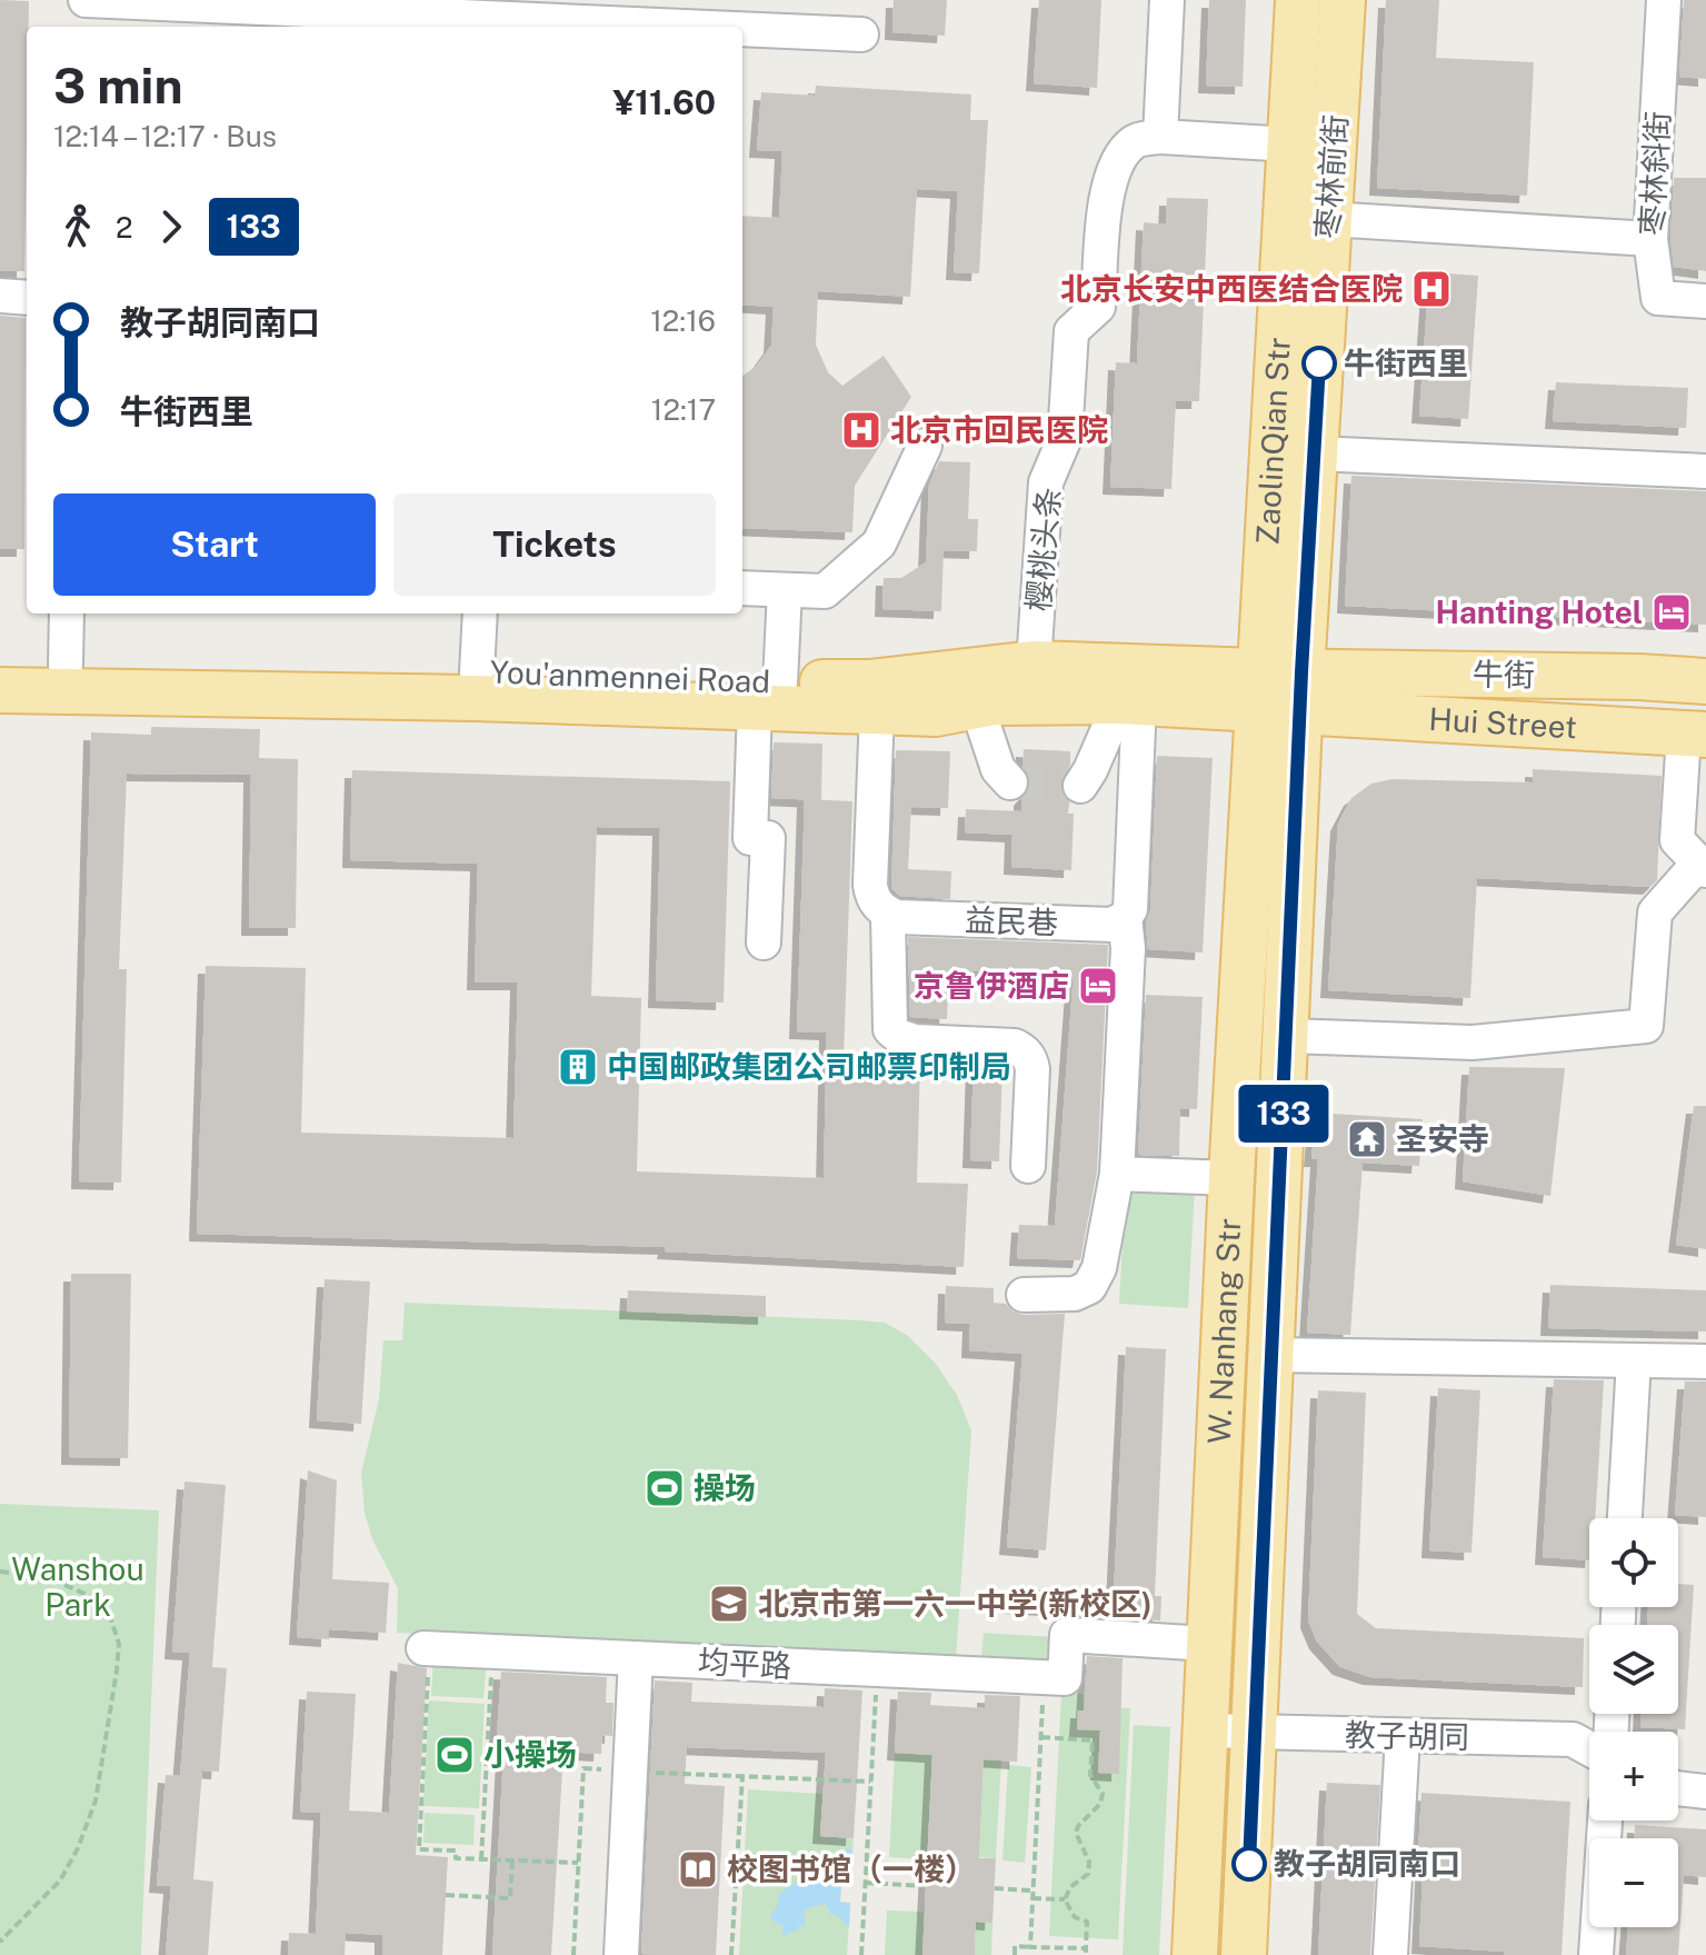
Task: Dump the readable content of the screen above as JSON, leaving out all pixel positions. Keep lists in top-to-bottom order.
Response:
{
  "streets": {
    "main road": [
      "枣林前街",
      "ZaolinQian Str",
      "牛街",
      "You'anmennei Road",
      "Hui Street",
      "W. Nanhang Str"
    ],
    "street": [
      "枣林斜街",
      "樱桃头条",
      "益民巷",
      "均平路",
      "教子胡同"
    ]
  },
  "crossings": [
    ["枣林前街", "ZaolinQian Str"],
    ["枣林前街", "牛街"],
    ["枣林前街", "You'anmennei Road"],
    ["枣林前街", "Hui Street"],
    ["枣林前街", "W. Nanhang Str"],
    ["ZaolinQian Str", "牛街"],
    ["ZaolinQian Str", "You'anmennei Road"],
    ["ZaolinQian Str", "Hui Street"],
    ["ZaolinQian Str", "W. Nanhang Str"],
    ["樱桃头条", "You'anmennei Road"],
    ["牛街", "You'anmennei Road"],
    ["牛街", "Hui Street"],
    ["牛街", "W. Nanhang Str"],
    ["You'anmennei Road", "Hui Street"],
    ["You'anmennei Road", "W. Nanhang Str"],
    ["Hui Street", "W. Nanhang Str"],
    ["W. Nanhang Str", "教子胡同"]
  ],
  "parks": ["Wanshou Park"],
  "places": {
    "hospital": ["北京长安中西医结合医院", "北京市回民医院"],
    "other": ["牛街西里", "教子胡同南口"],
    "hotel": ["Hanting Hotel", "京鲁伊酒店"],
    "building": ["中国邮政集团公司邮票印制局"],
    "temple": ["圣安寺"],
    "sports": ["操场", "小操场"],
    "school or university": ["北京市第一六一中学(新校区)"],
    "library": ["校图书馆（一楼）"]
  },
  "lines": ["bus line 133"],
  "page": {
    "on_map": "133",
    "heading": ["3 min", "12:14 – 12:17 · Bus", "¥11.60"],
    "legs": ["2", "133"],
    "list": [
      {
        "name": "教子胡同南口",
        "value": "12:16"
      },
      {
        "name": "牛街西里",
        "value": "12:17"
      }
    ],
    "buttons": ["Start", "Tickets"],
    "map_buttons": ["+", "−"]
  }
}
